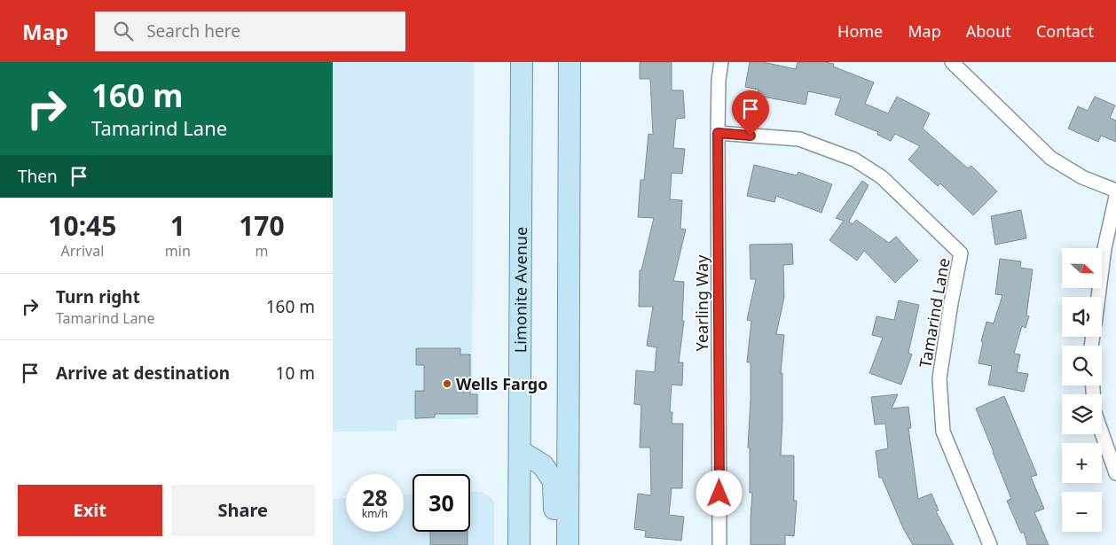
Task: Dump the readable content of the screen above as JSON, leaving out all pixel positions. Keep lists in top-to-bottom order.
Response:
{
  "streets": {
    "main road": ["Limonite Avenue"],
    "street": ["Yearling Way", "Tamarind Lane"]
  },
  "crossings": [
    ["Yearling Way", "Tamarind Lane"]
  ],
  "places": ["Wells Fargo"],
  "north": "right",
  "page": {
    "header": "Map",
    "search": "Search here",
    "nav": [
      "Home",
      "Map",
      "About",
      "Contact"
    ],
    "turn": ["160 m", "Tamarind Lane"],
    "then": "Then",
    "eta": [
      "10:45",
      "Arrival",
      "1",
      "min",
      "170",
      "m"
    ],
    "map_buttons": ["+", "−"],
    "list": [
      {
        "name": "Turn right",
        "note": "Tamarind Lane",
        "value": "160 m"
      },
      {
        "name": "Arrive at destination",
        "value": "10 m"
      }
    ],
    "speed": "28 km/h",
    "limit": "30",
    "buttons": ["Exit", "Share"]
  }
}
